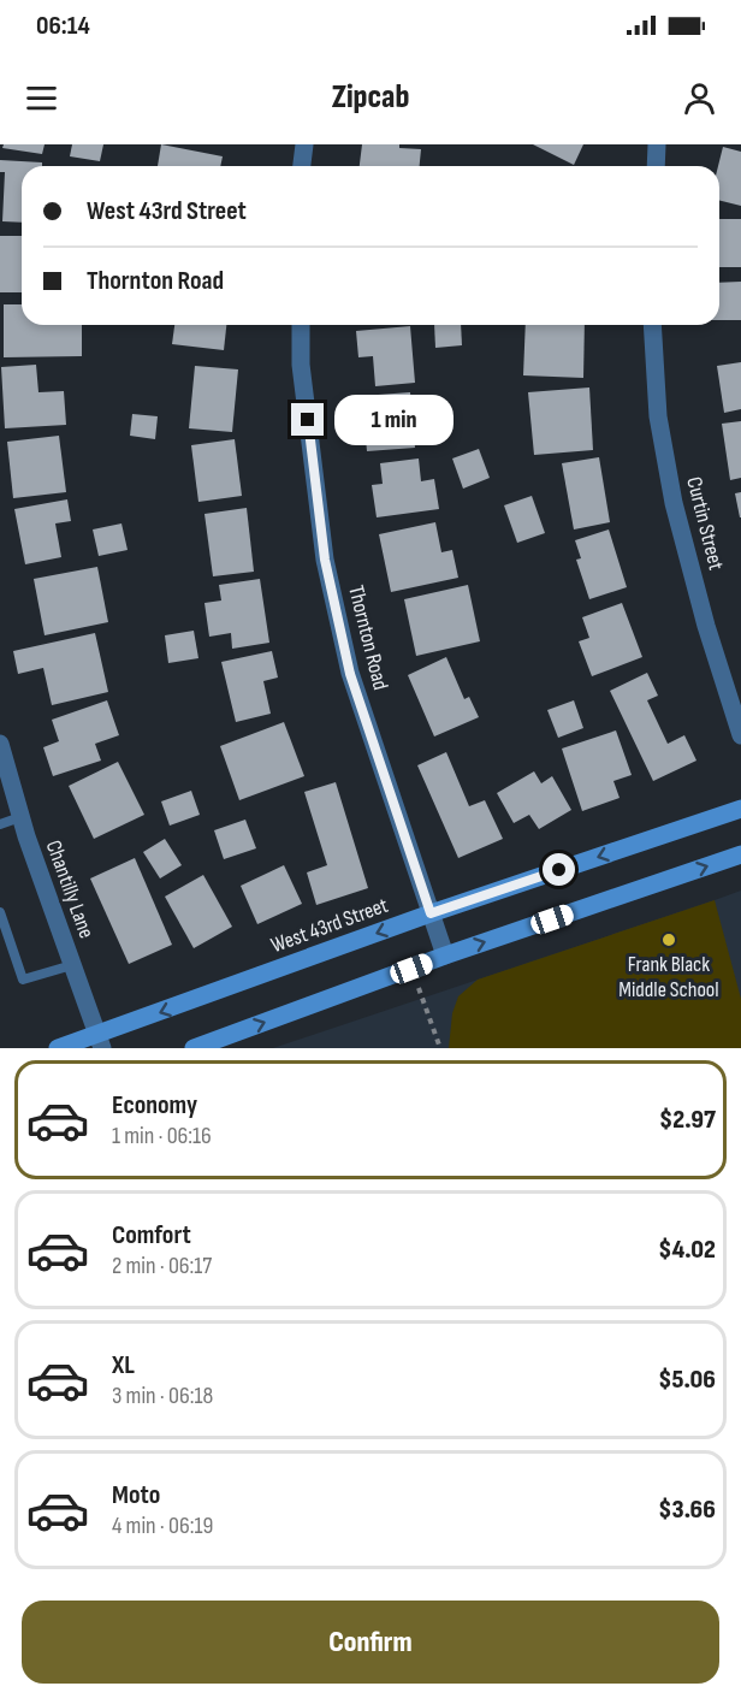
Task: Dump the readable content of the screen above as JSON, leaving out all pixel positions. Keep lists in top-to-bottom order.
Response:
{
  "streets": {
    "main road": ["West 43rd Street"],
    "street": ["Curtin Street", "Thornton Road", "Chantilly Lane"]
  },
  "crossings": [
    ["Thornton Road", "West 43rd Street"],
    ["Chantilly Lane", "West 43rd Street"]
  ],
  "places": ["Frank Black Middle School"],
  "page": {
    "status": "06:14",
    "header": "Zipcab",
    "banner": ["West 43rd Street", "Thornton Road"],
    "bubble": "1 min",
    "list": [
      {
        "name": "Economy",
        "note": "1 min · 06:16",
        "value": "$2.97"
      },
      {
        "name": "Comfort",
        "note": "2 min · 06:17",
        "value": "$4.02"
      },
      {
        "name": "XL",
        "note": "3 min · 06:18",
        "value": "$5.06"
      },
      {
        "name": "Moto",
        "note": "4 min · 06:19",
        "value": "$3.66"
      }
    ],
    "buttons": "Confirm"
  }
}
